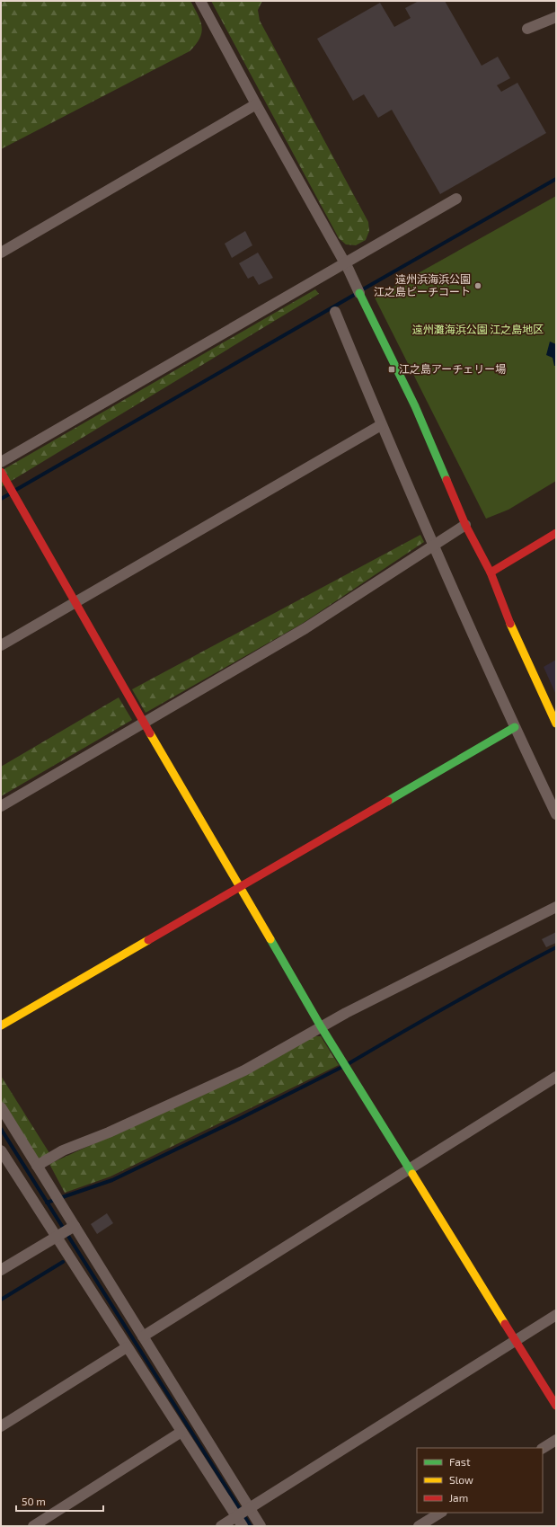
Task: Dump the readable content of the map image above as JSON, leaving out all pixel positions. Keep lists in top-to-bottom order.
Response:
{
  "parks": ["遠州灘海浜公園 江之島地区"],
  "places": {
    "other": ["遠州浜海浜公園 江之島ビーチコート"],
    "transit": ["江之島アーチェリー場"]
  },
  "legend": ["Fast", "Slow", "Jam"],
  "scale_bar": "50 m"
}
